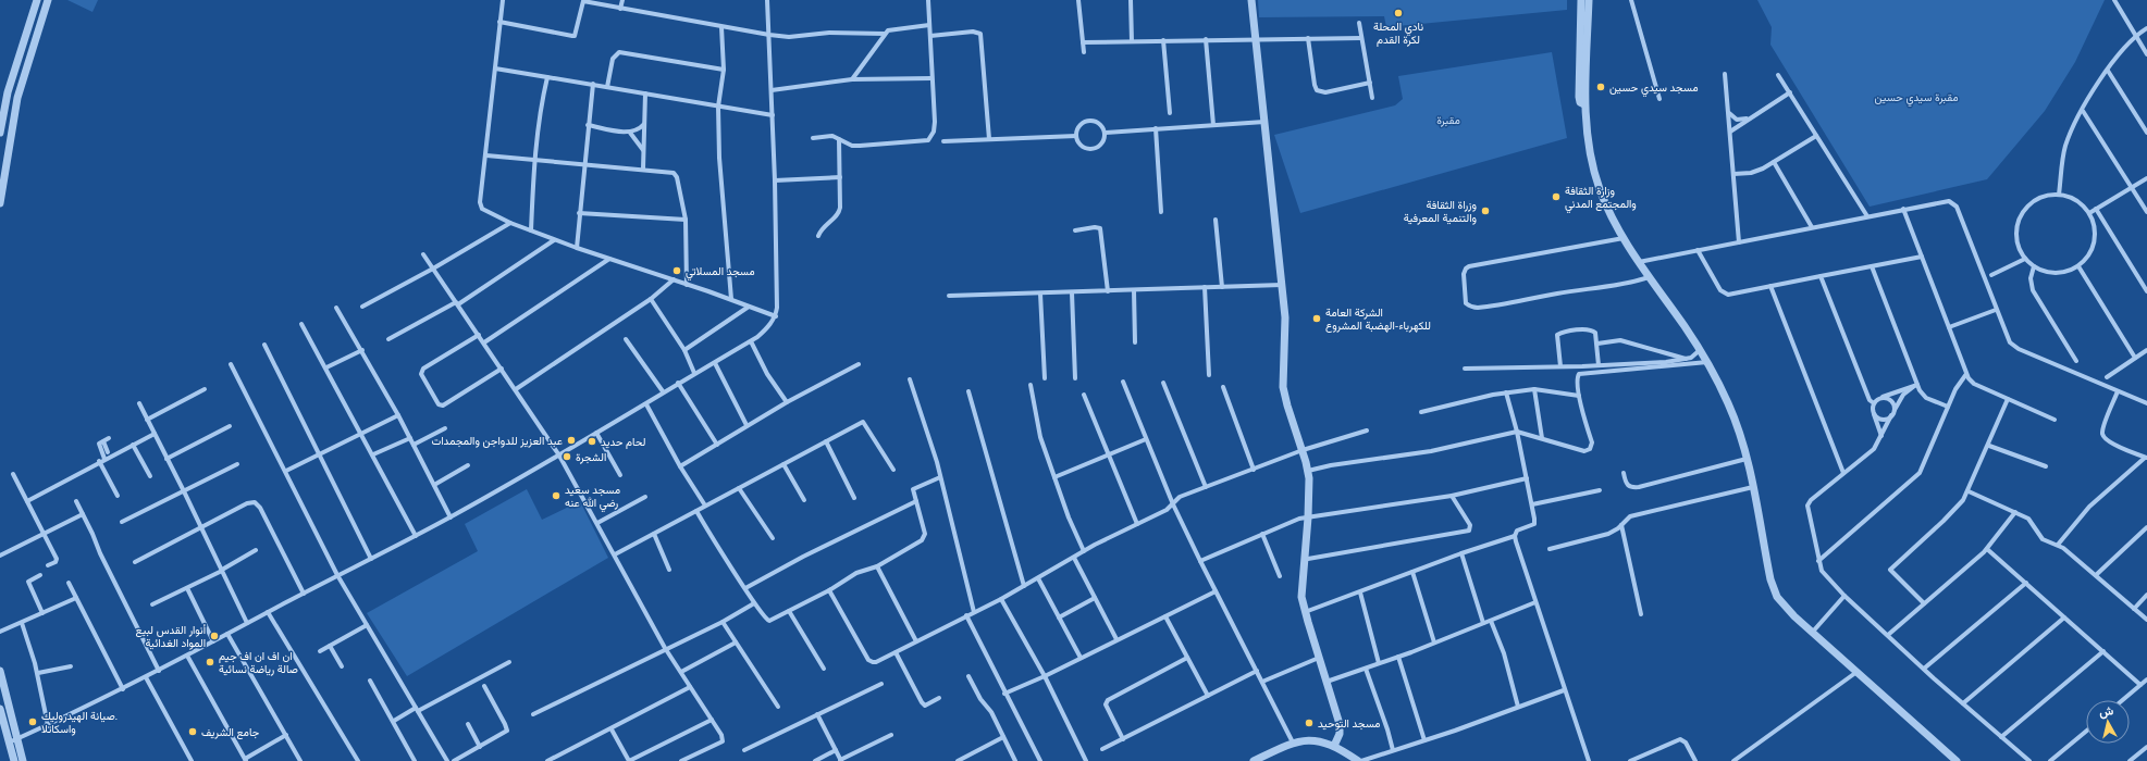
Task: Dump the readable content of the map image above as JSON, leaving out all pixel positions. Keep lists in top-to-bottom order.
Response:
{
  "parks": ["مقبرة سيدي حسين", "مقبرة"],
  "places": [
    "نادي المحلة لكرة القدم",
    "مسجد سيدي حسين",
    "وزارة الثقافة والمجتمع المدني",
    "وزراة الثقافة والتنمية المعرفية",
    "مسجد المسلاتي",
    "الشركة العامة للكهرباء-الهضبة المشروع",
    "عبد العزيز للدواجن والمجمدات",
    "لحام حديد",
    "الشجرة",
    "مسجد سعيد رضي الله عنه",
    "أنوار القدس لبيع المواد الغدائية",
    "ان اف ان اف جيم صالة رياضة نسائية",
    "صيانة الهيدروليك. واسكاتلا",
    "مسجد التوحيد",
    "جامع الشريف"
  ],
  "north": "top"
}
